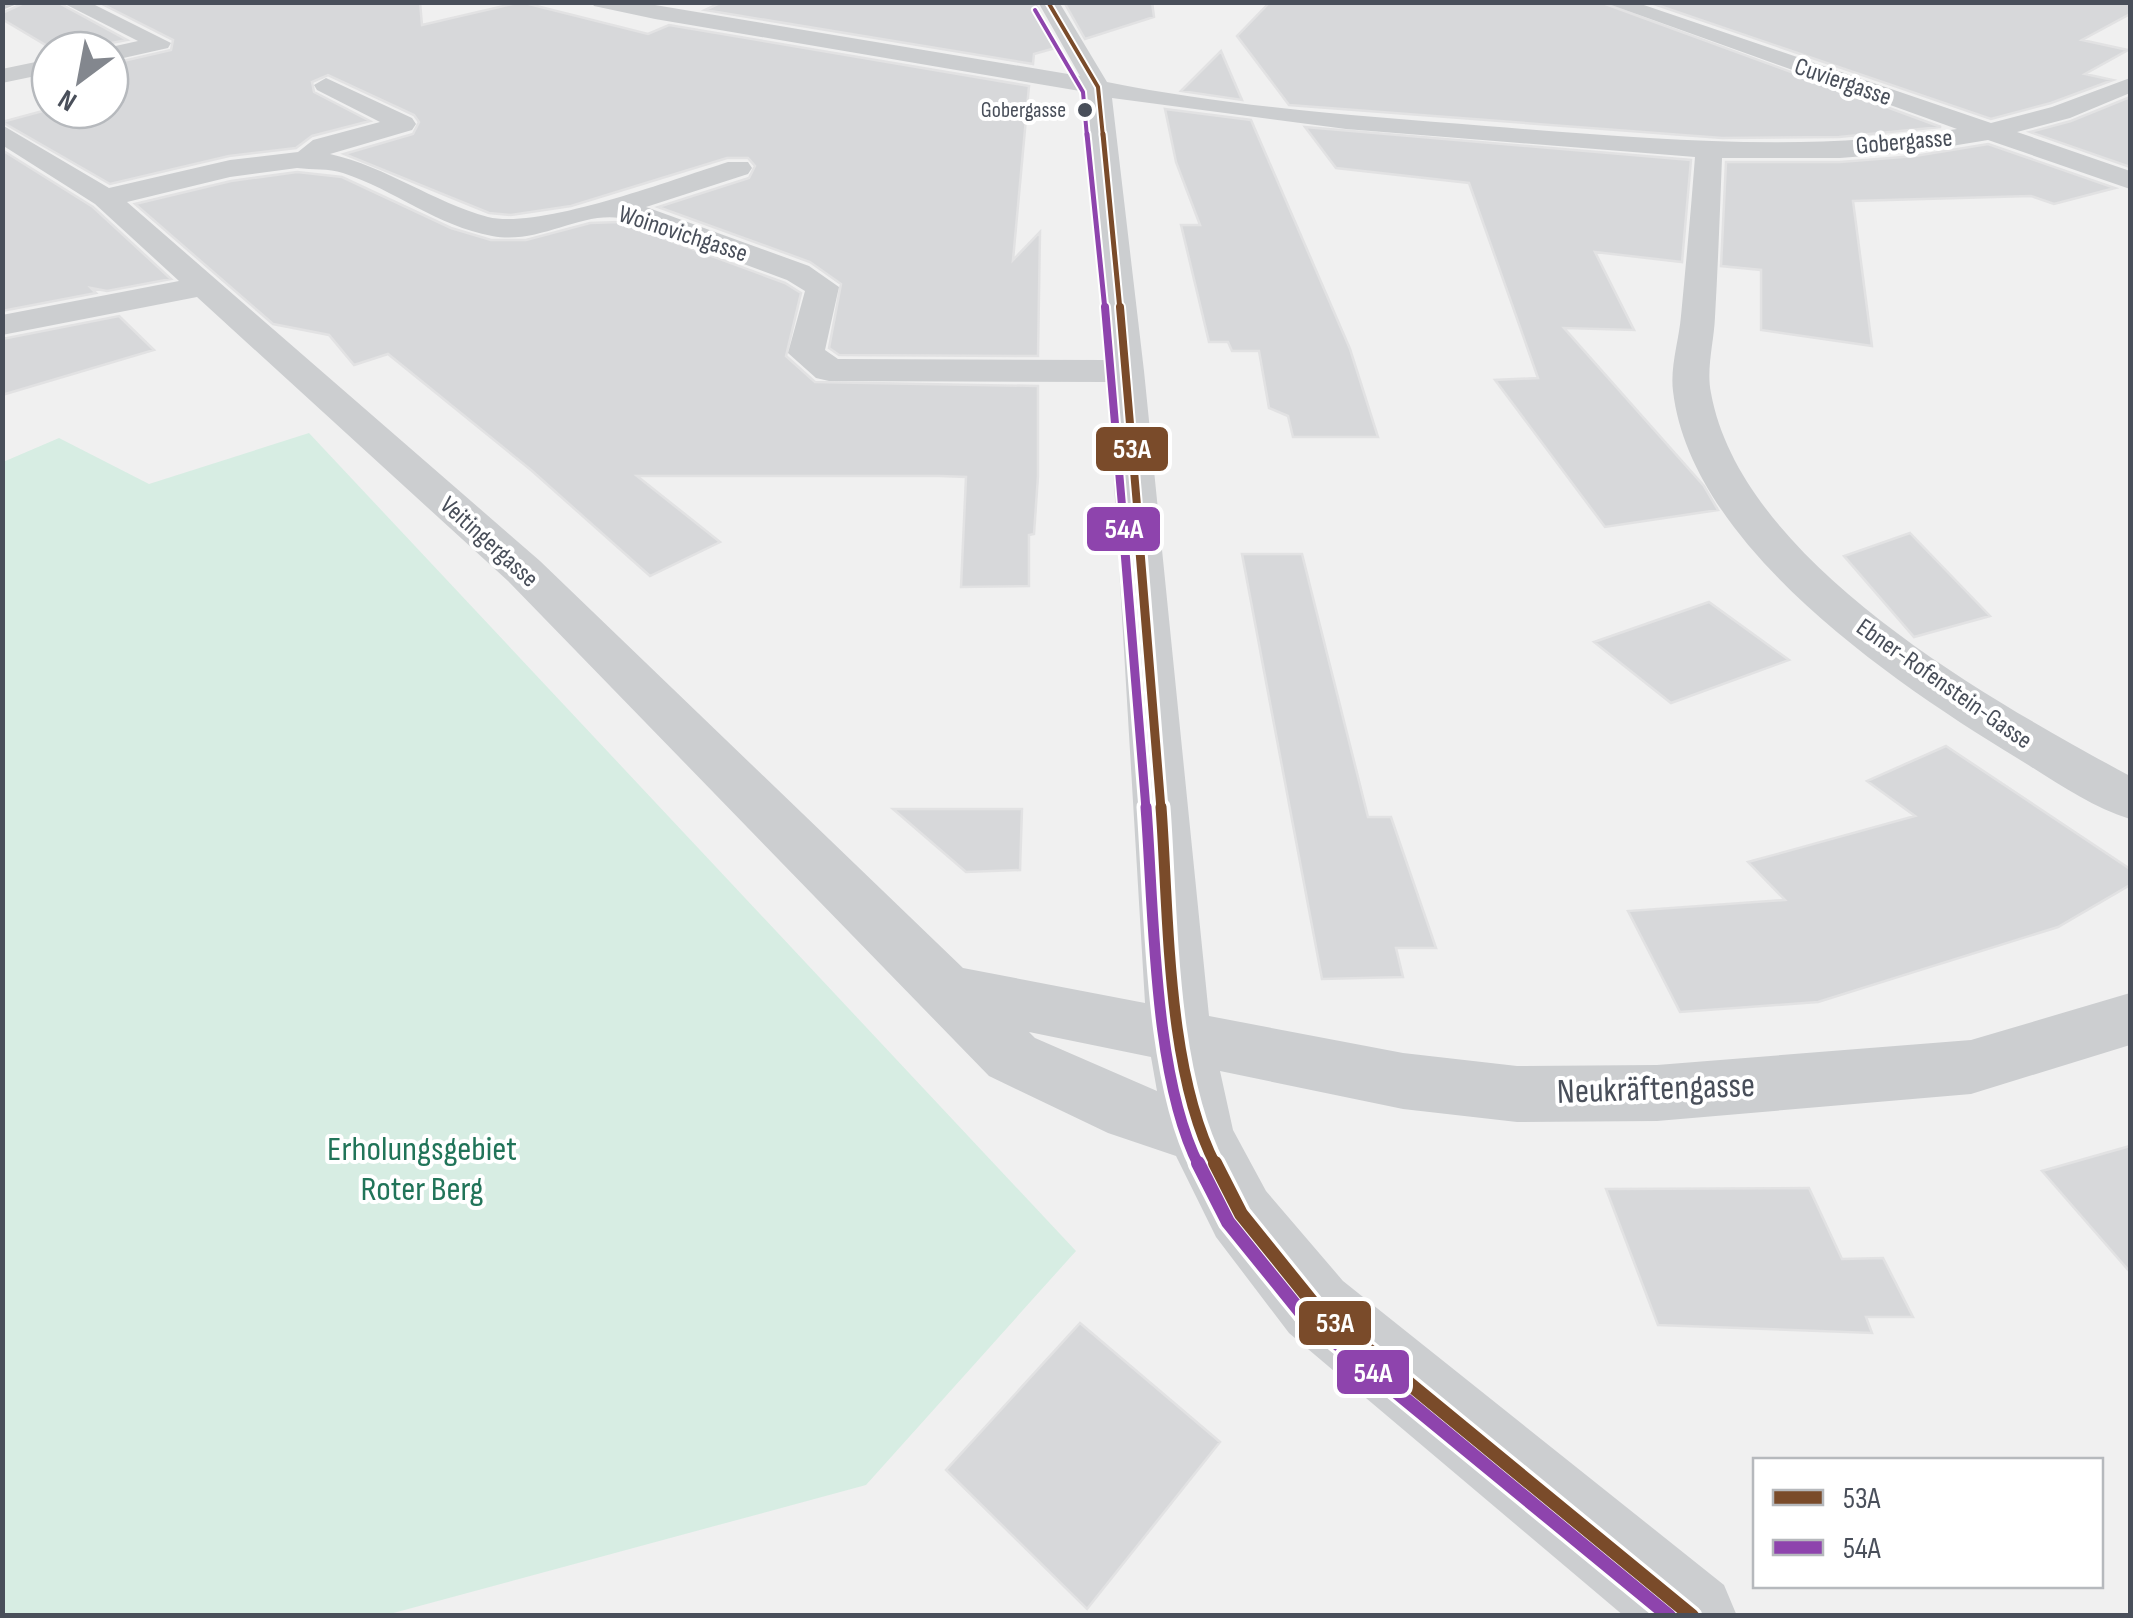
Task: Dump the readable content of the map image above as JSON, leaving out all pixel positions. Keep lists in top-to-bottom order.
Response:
{
  "streets": {
    "street": [
      "Cuviergasse",
      "Gobergasse",
      "Woinovichgasse",
      "Veitingergasse",
      "Ebner-Rofenstein-Gasse",
      "Neukräftengasse"
    ]
  },
  "crossings": [
    ["Cuviergasse", "Gobergasse"],
    ["Gobergasse", "Ebner-Rofenstein-Gasse"],
    ["Woinovichgasse", "Veitingergasse"]
  ],
  "parks": ["Erholungsgebiet Roter Berg"],
  "places": ["Gobergasse"],
  "lines": ["transit line 53A", "transit line 54A"],
  "legend": ["53A", "54A"],
  "north": "bottom left"
}
